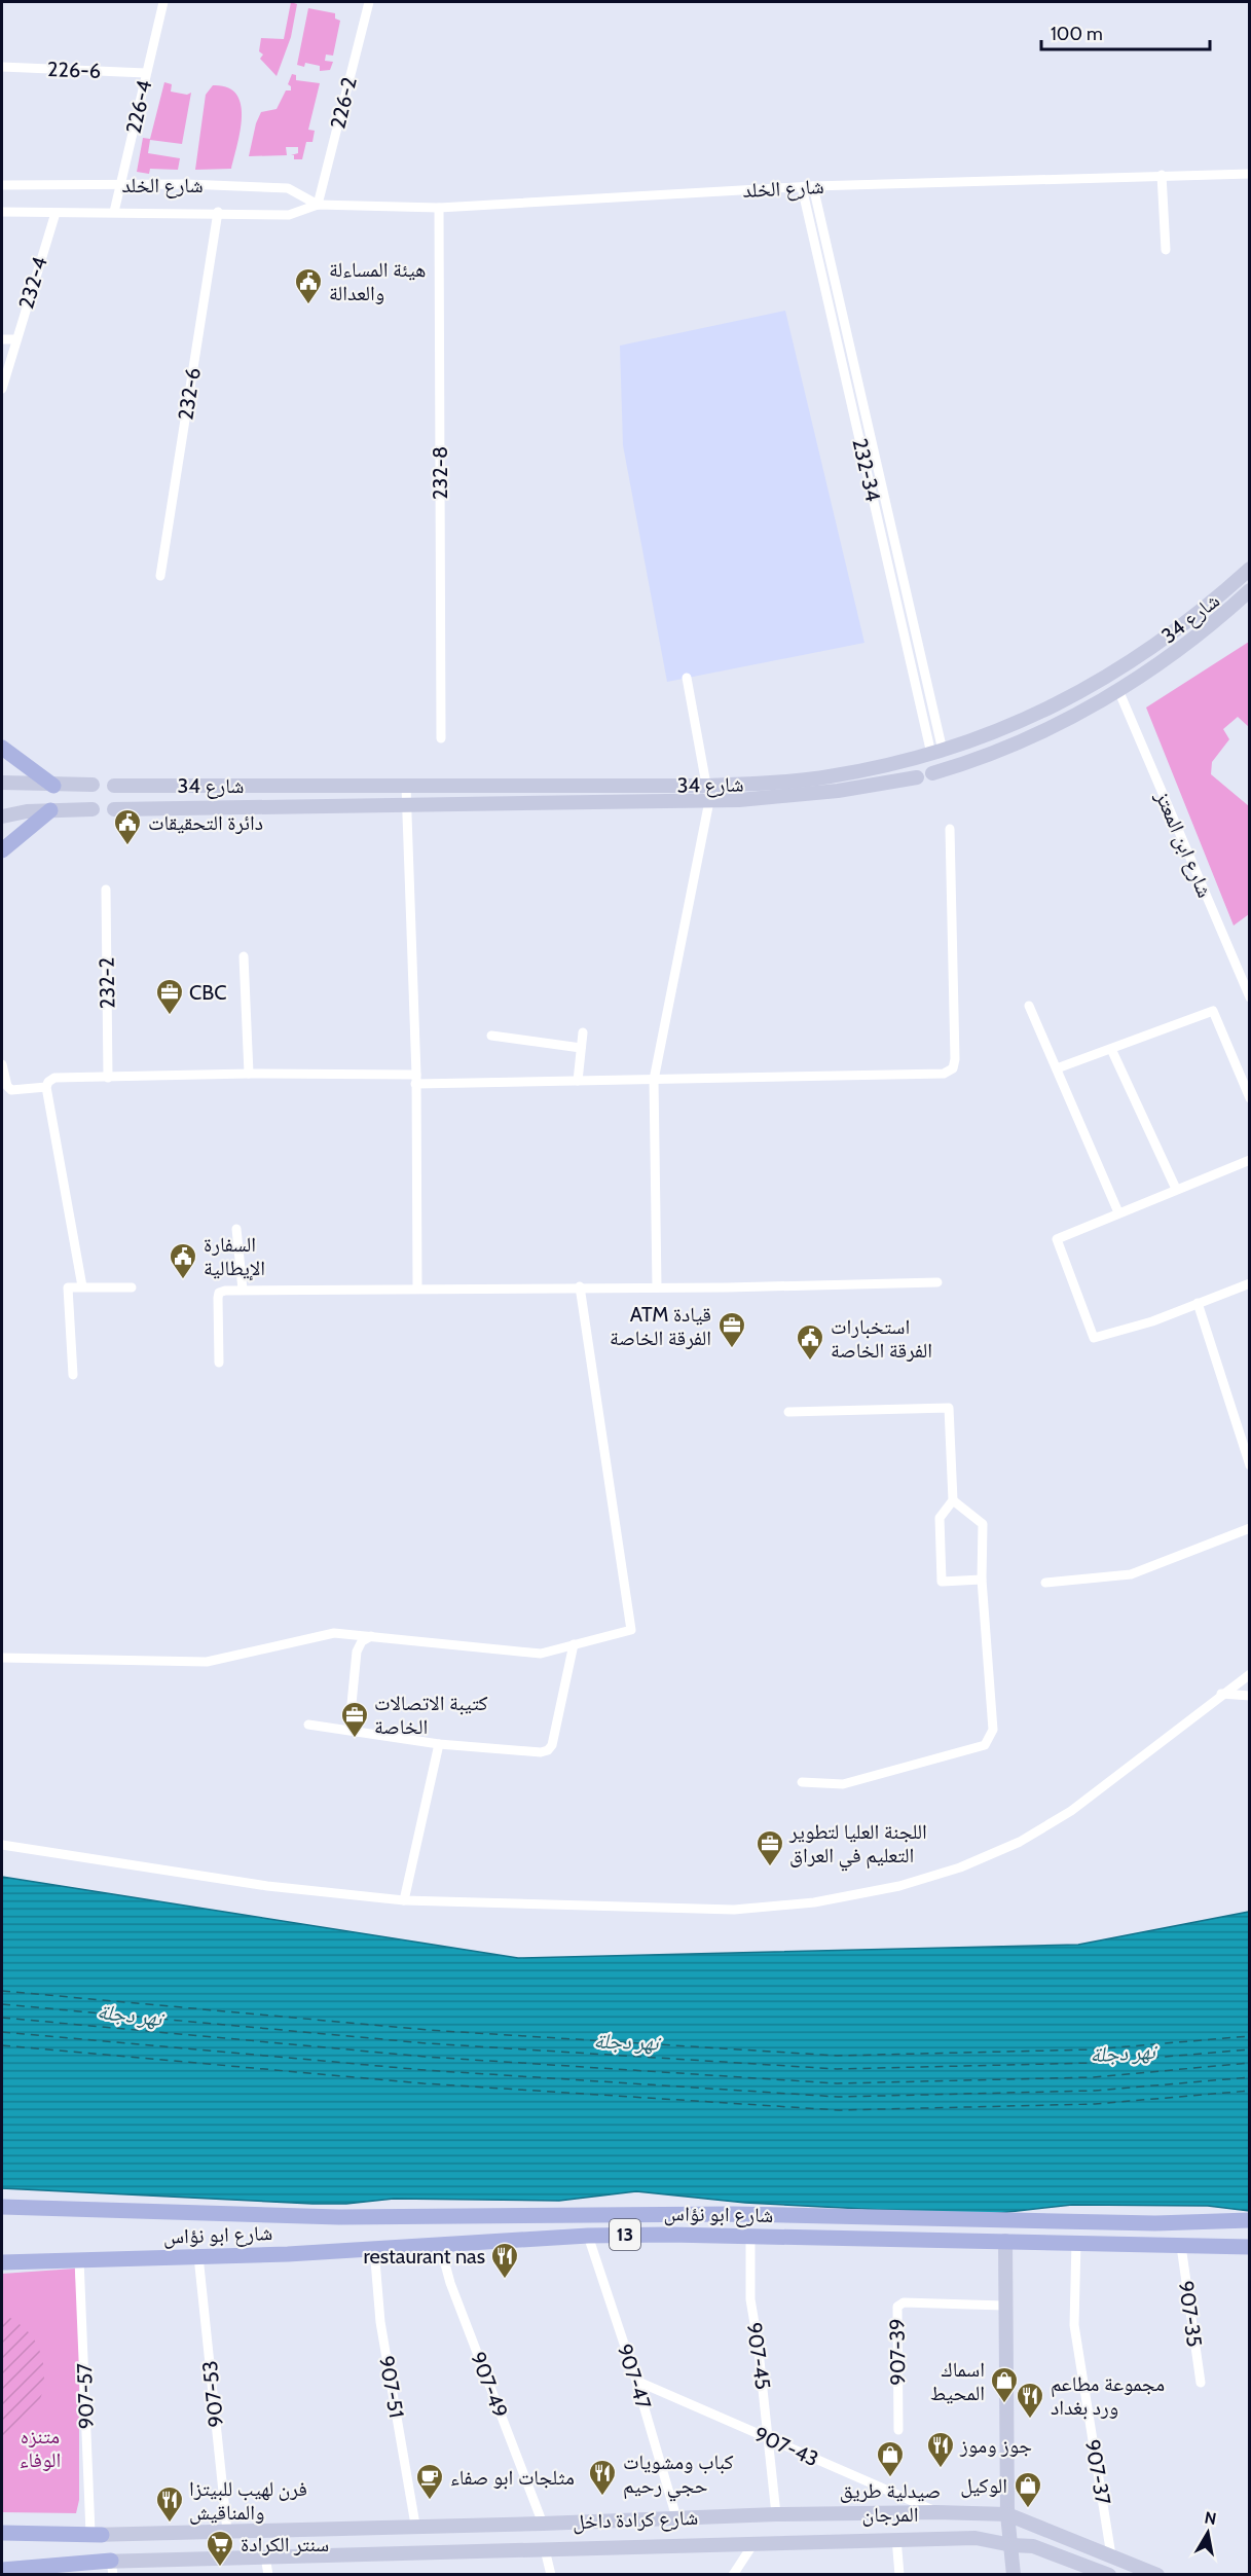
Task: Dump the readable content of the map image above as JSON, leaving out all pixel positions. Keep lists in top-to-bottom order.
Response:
{
  "streets": {
    "main road": [
      "شارع 34",
      "شارع ابو نؤاس",
      "13",
      "شارع كرادة داخل"
    ],
    "street": [
      "226-6",
      "226-2",
      "226-4",
      "شارع الخلد",
      "232-4",
      "232-6",
      "232-34",
      "232-8",
      "شارع ابن المعتز",
      "232-2",
      "907-35",
      "907-39",
      "907-45",
      "907-47",
      "907-49",
      "907-51",
      "907-53",
      "907-57",
      "907-43",
      "907-37"
    ]
  },
  "crossings": [
    ["226-6", "226-4"],
    ["226-2", "شارع الخلد"],
    ["226-4", "شارع الخلد"],
    ["شارع الخلد", "232-4"],
    ["شارع الخلد", "232-6"],
    ["شارع الخلد", "232-34"],
    ["شارع الخلد", "232-8"],
    ["232-34", "شارع 34"],
    ["شارع 34", "شارع ابن المعتز"],
    ["شارع ابو نؤاس", "907-35"],
    ["شارع ابو نؤاس", "907-45"],
    ["شارع ابو نؤاس", "907-47"],
    ["شارع ابو نؤاس", "907-49"],
    ["شارع ابو نؤاس", "907-51"],
    ["شارع ابو نؤاس", "907-53"],
    ["شارع ابو نؤاس", "907-57"],
    ["شارع ابو نؤاس", "907-37"],
    ["907-45", "907-43"],
    ["907-45", "شارع كرادة داخل"],
    ["907-47", "907-43"],
    ["907-47", "شارع كرادة داخل"],
    ["907-49", "شارع كرادة داخل"],
    ["907-51", "شارع كرادة داخل"],
    ["907-53", "شارع كرادة داخل"],
    ["907-57", "شارع كرادة داخل"],
    ["907-43", "شارع كرادة داخل"],
    ["907-37", "شارع كرادة داخل"]
  ],
  "water": ["نهر دجلة"],
  "parks": ["متنزه الوفاء"],
  "places": {
    "public building": [
      "هيئة المساءلة والعدالة",
      "دائرة التحقيقات",
      "السفارة الإيطالية",
      "استخبارات الفرقة الخاصة"
    ],
    "office": [
      "CBC",
      "ATM قيادة الفرقة الخاصة",
      "كتيبة الاتصالات الخاصة",
      "اللجنة العليا لتطوير التعليم في العراق"
    ],
    "restaurant": [
      "restaurant nas",
      "مجموعة مطاعم ورد بغداد",
      "جوز وموز",
      "كباب ومشويات حجي رحيم",
      "فرن لهيب للبيتزا والمناقيش"
    ],
    "shop": ["اسماك المحيط", "صيدلية طريق المرجان", "الوكيل"],
    "cafe": ["مثلجات ابو صفاء"],
    "supermarket": ["سنتر الكرادة"]
  },
  "scale_bar": "100 m",
  "north": "top"
}
